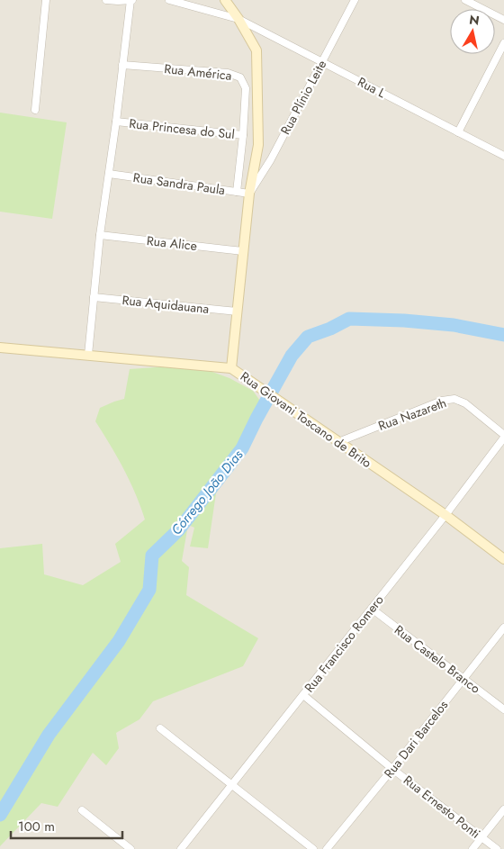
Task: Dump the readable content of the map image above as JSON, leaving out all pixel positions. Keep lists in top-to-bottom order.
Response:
{
  "streets": {
    "main road": ["Rua Giovani Toscano de Brito"],
    "street": [
      "Rua América",
      "Rua L",
      "Rua Plínio Leite",
      "Rua Princesa do Sul",
      "Rua Sandra Paula",
      "Rua Alice",
      "Rua Aquidauana",
      "Rua Nazareth",
      "Rua Francisco Romero",
      "Rua Castelo Branco",
      "Rua Dari Barcelos",
      "Rua Ernesto Ponti"
    ]
  },
  "crossings": [
    ["Rua América", "Rua Princesa do Sul"],
    ["Rua L", "Rua Plínio Leite"],
    ["Rua Plínio Leite", "Rua Sandra Paula"],
    ["Rua Princesa do Sul", "Rua Sandra Paula"],
    ["Rua Nazareth", "Rua Giovani Toscano de Brito"],
    ["Rua Nazareth", "Rua Francisco Romero"],
    ["Rua Giovani Toscano de Brito", "Rua Francisco Romero"],
    ["Rua Francisco Romero", "Rua Castelo Branco"],
    ["Rua Francisco Romero", "Rua Ernesto Ponti"],
    ["Rua Castelo Branco", "Rua Dari Barcelos"],
    ["Rua Dari Barcelos", "Rua Ernesto Ponti"]
  ],
  "water": ["Córrego João Dias"],
  "scale_bar": "100 m",
  "north": "top"
}
